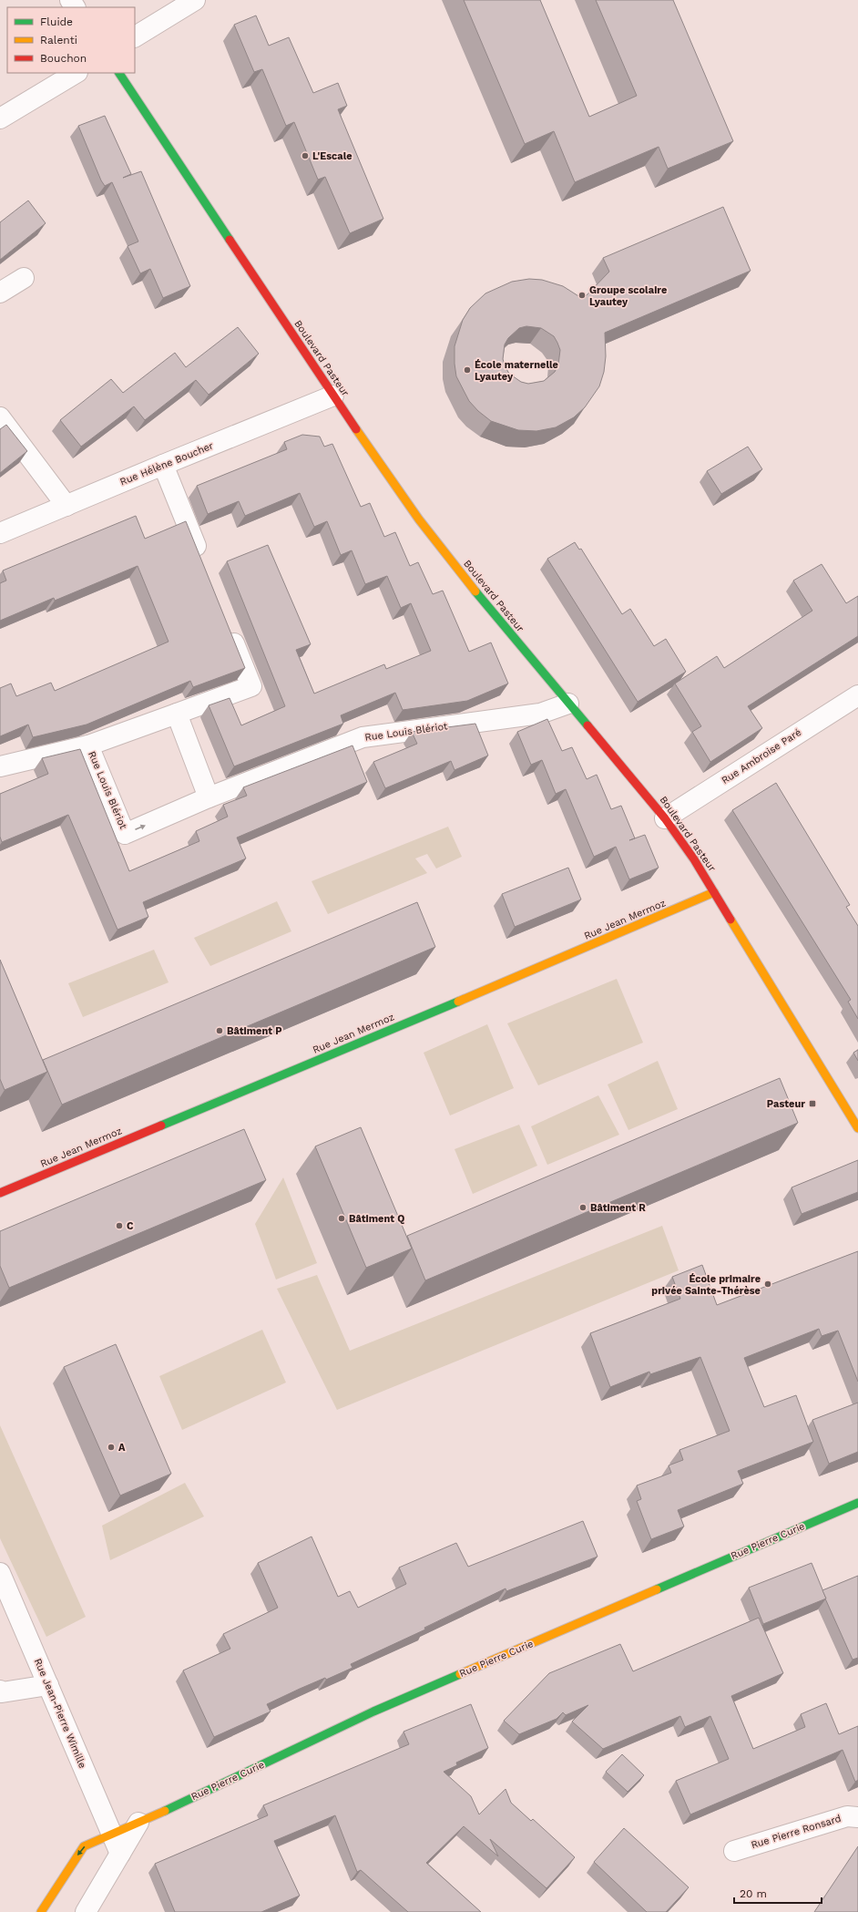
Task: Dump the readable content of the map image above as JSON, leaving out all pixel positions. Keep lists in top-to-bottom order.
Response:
{
  "streets": {
    "street": [
      "Boulevard Pasteur",
      "Rue Hélène Boucher",
      "Rue Louis Blériot",
      "Rue Ambroise Paré",
      "Rue Jean Mermoz",
      "Rue Pierre Curie",
      "Rue Jean-Pierre Wimille",
      "Rue Pierre Ronsard"
    ]
  },
  "crossings": [
    ["Boulevard Pasteur", "Rue Hélène Boucher"],
    ["Boulevard Pasteur", "Rue Louis Blériot"],
    ["Boulevard Pasteur", "Rue Ambroise Paré"],
    ["Boulevard Pasteur", "Rue Jean Mermoz"],
    ["Rue Pierre Curie", "Rue Jean-Pierre Wimille"]
  ],
  "places": {
    "other": [
      "L'Escale",
      "Groupe scolaire Lyautey",
      "École maternelle Lyautey",
      "Bâtiment P",
      "Bâtiment R",
      "Bâtiment Q",
      "C",
      "École primaire privée Sainte-Thérèse",
      "A"
    ],
    "transit": ["Pasteur"]
  },
  "legend": ["Fluide", "Ralenti", "Bouchon"],
  "scale_bar": "20 m"
}
